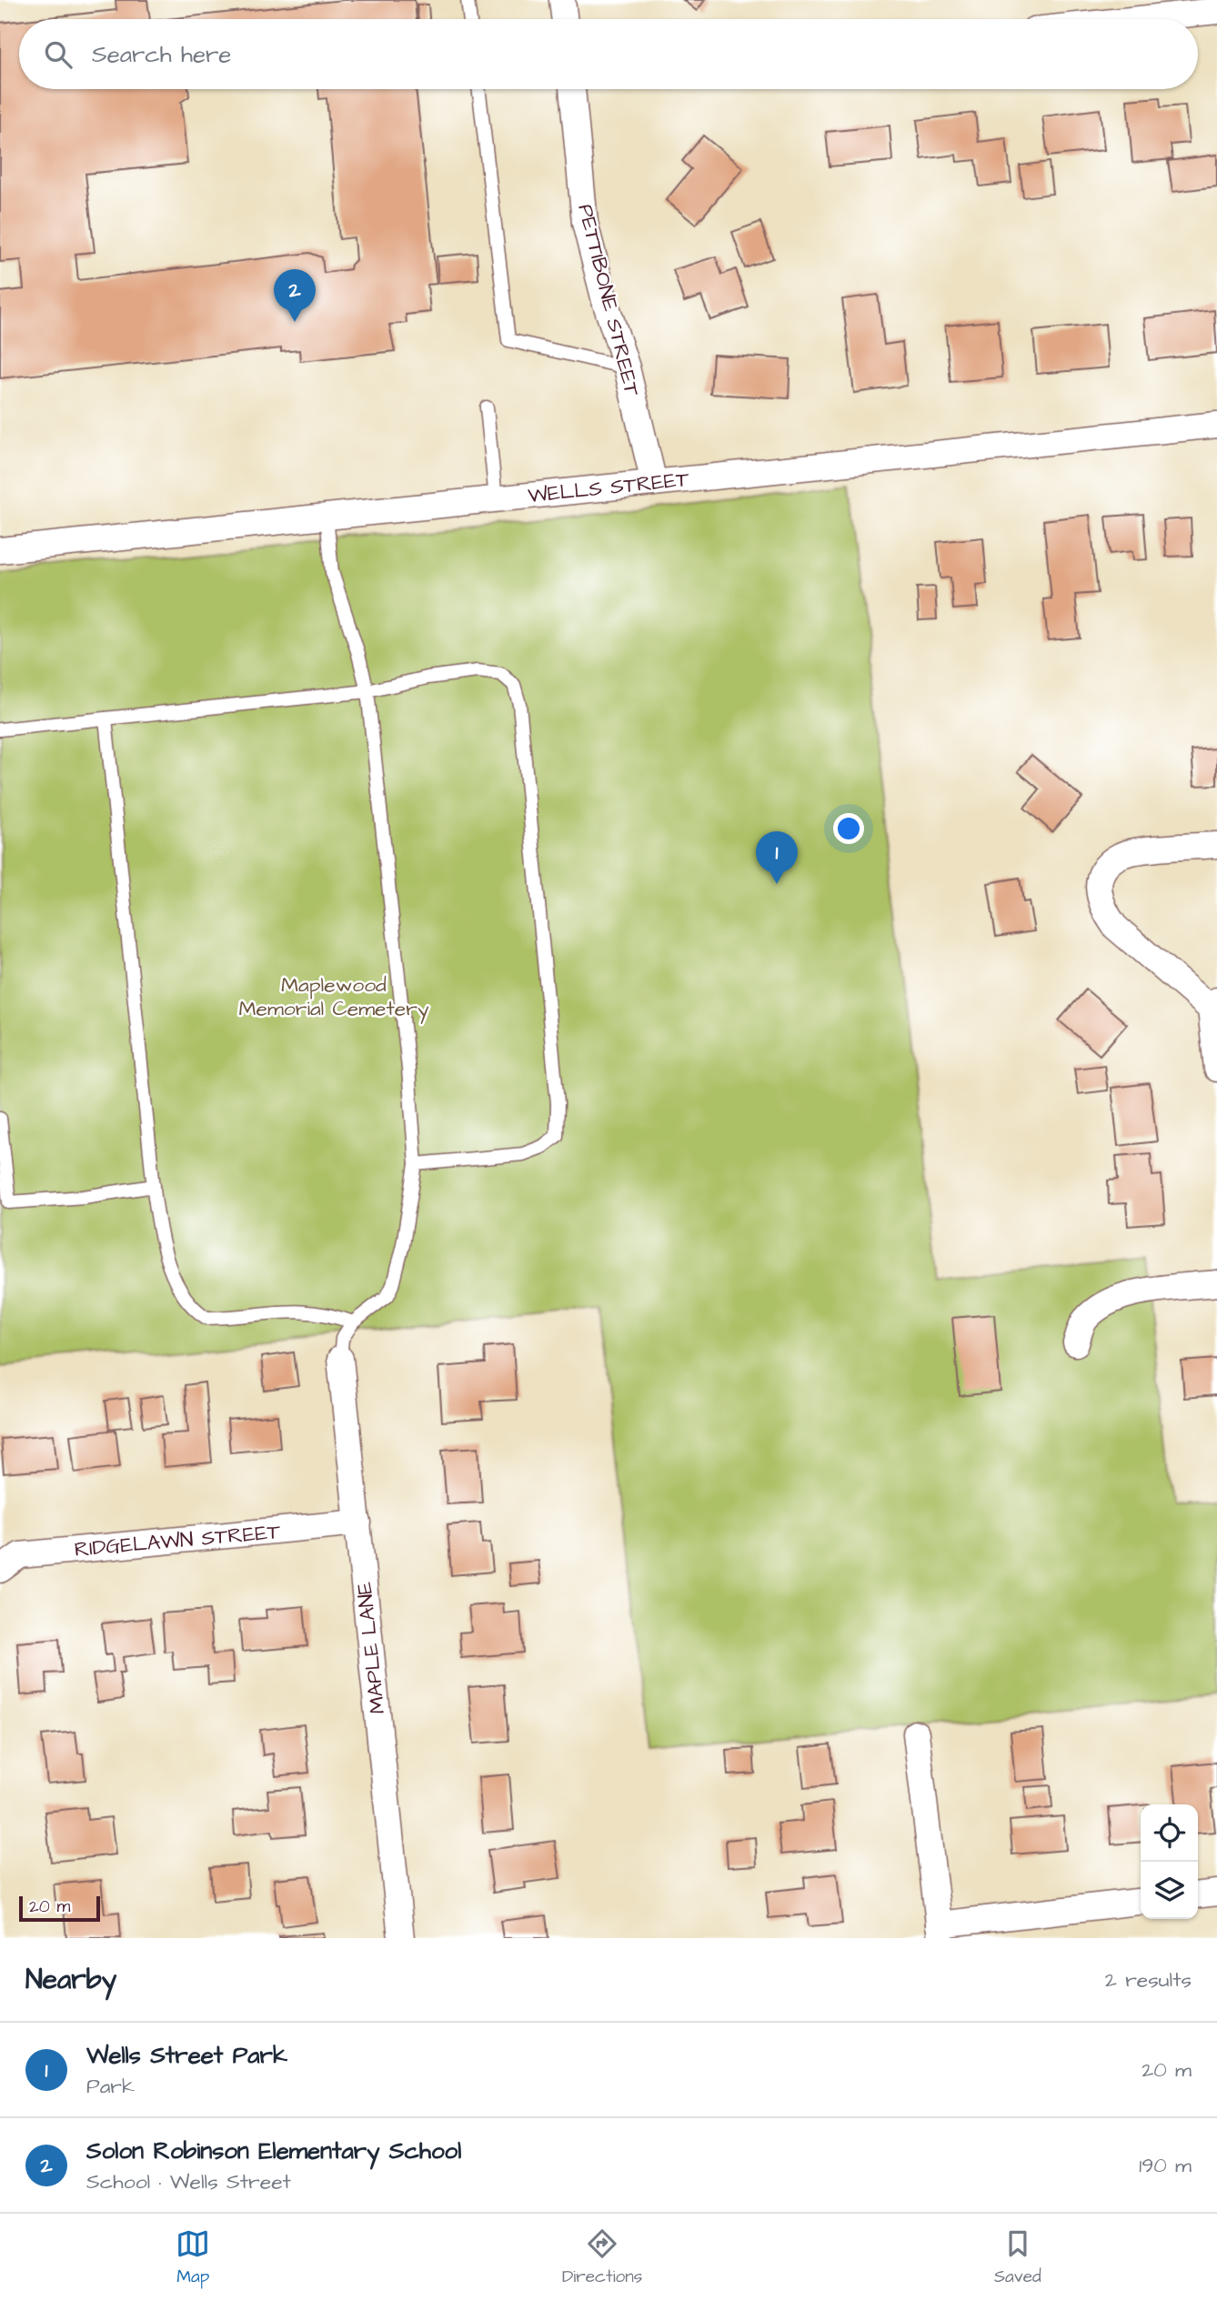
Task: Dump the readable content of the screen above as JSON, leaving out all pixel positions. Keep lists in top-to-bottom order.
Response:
{
  "streets": {
    "street": [
      "PETTIBONE STREET",
      "WELLS STREET",
      "RIDGELAWN STREET",
      "MAPLE LANE"
    ]
  },
  "crossings": [
    ["PETTIBONE STREET", "WELLS STREET"],
    ["RIDGELAWN STREET", "MAPLE LANE"]
  ],
  "parks": ["Maplewood Memorial Cemetery"],
  "scale_bar": "20 m",
  "page": {
    "search": "Search here",
    "pins": ["2", "1"],
    "scale": "20 m",
    "heading": ["Nearby", "2 results"],
    "list": [
      {
        "mark": "1",
        "name": "Wells Street Park",
        "note": "Park",
        "value": "20 m"
      },
      {
        "mark": "2",
        "name": "Solon Robinson Elementary School",
        "note": "School · Wells Street",
        "value": "190 m"
      }
    ],
    "nav": ["Map", "Directions", "Saved"]
  }
}
